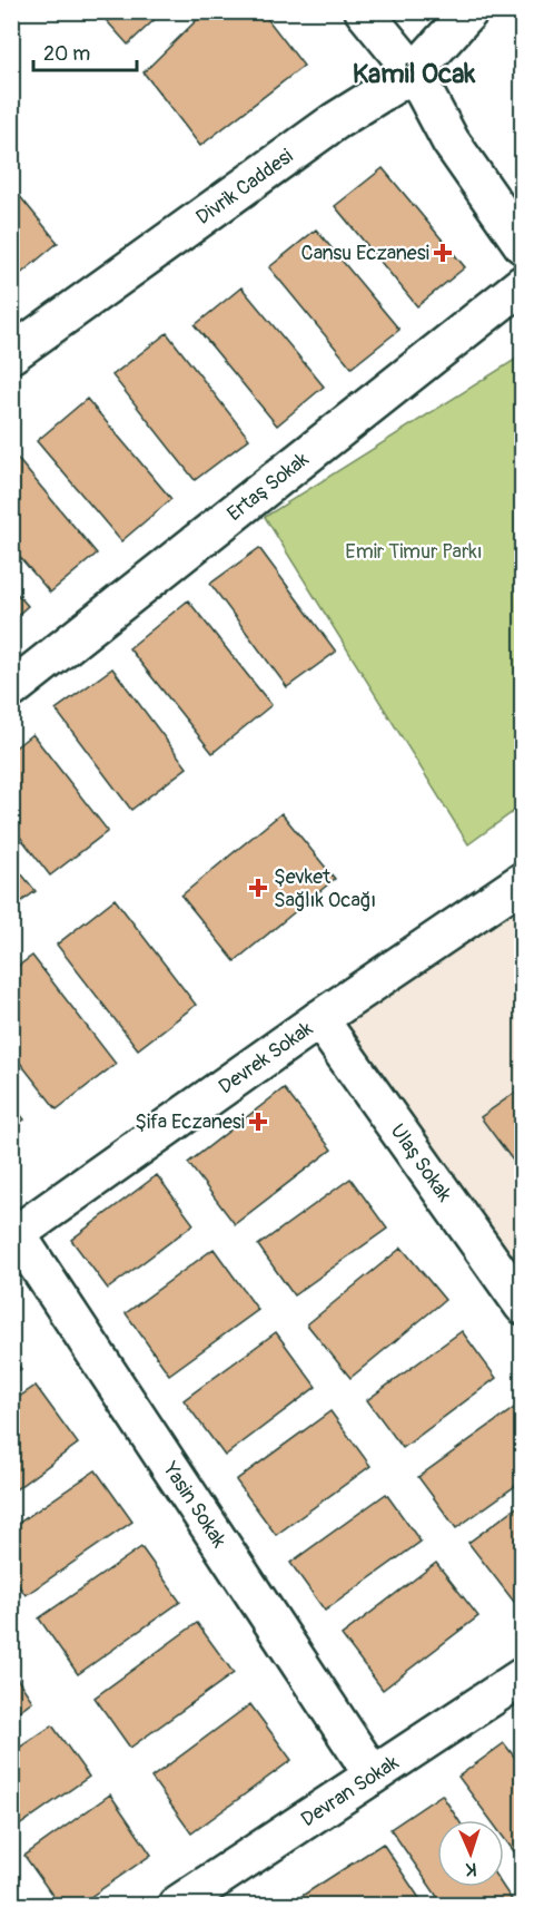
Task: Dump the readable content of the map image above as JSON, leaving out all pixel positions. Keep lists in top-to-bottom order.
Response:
{
  "streets": {
    "street": [
      "Divrik Caddesi",
      "Ertaş Sokak",
      "Devrek Sokak",
      "Ulaş Sokak",
      "Yasin Sokak",
      "Devran Sokak"
    ]
  },
  "crossings": [
    ["Devrek Sokak", "Ulaş Sokak"],
    ["Devrek Sokak", "Yasin Sokak"],
    ["Yasin Sokak", "Devran Sokak"]
  ],
  "districts": ["Kamil Ocak"],
  "parks": ["Emir Timur Parkı"],
  "places": {
    "health": ["Cansu Eczanesi", "Şevket Sağlık Ocağı", "Şifa Eczanesi"]
  },
  "scale_bar": "20 m",
  "north": "bottom"
}
